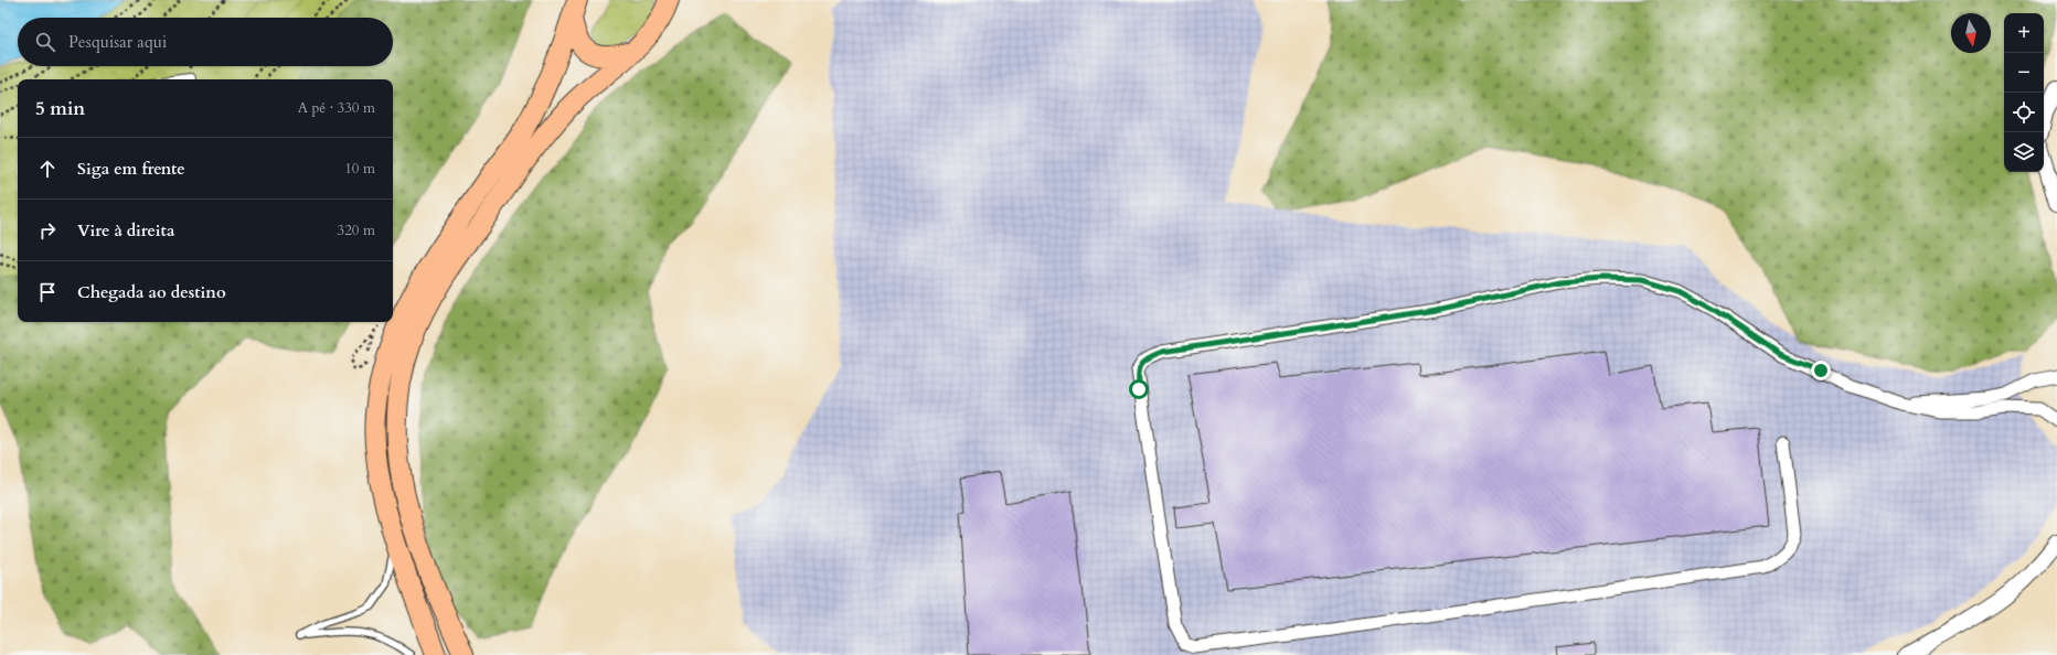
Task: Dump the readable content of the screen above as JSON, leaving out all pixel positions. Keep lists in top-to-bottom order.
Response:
{
  "north": "bottom",
  "page": {
    "map_buttons": ["+", "−"],
    "search": "Pesquisar aqui",
    "heading": ["5 min", "A pé · 330 m"],
    "list": [
      ["Siga em frente", "10 m"],
      ["Vire à direita", "320 m"],
      "Chegada ao destino"
    ]
  }
}
